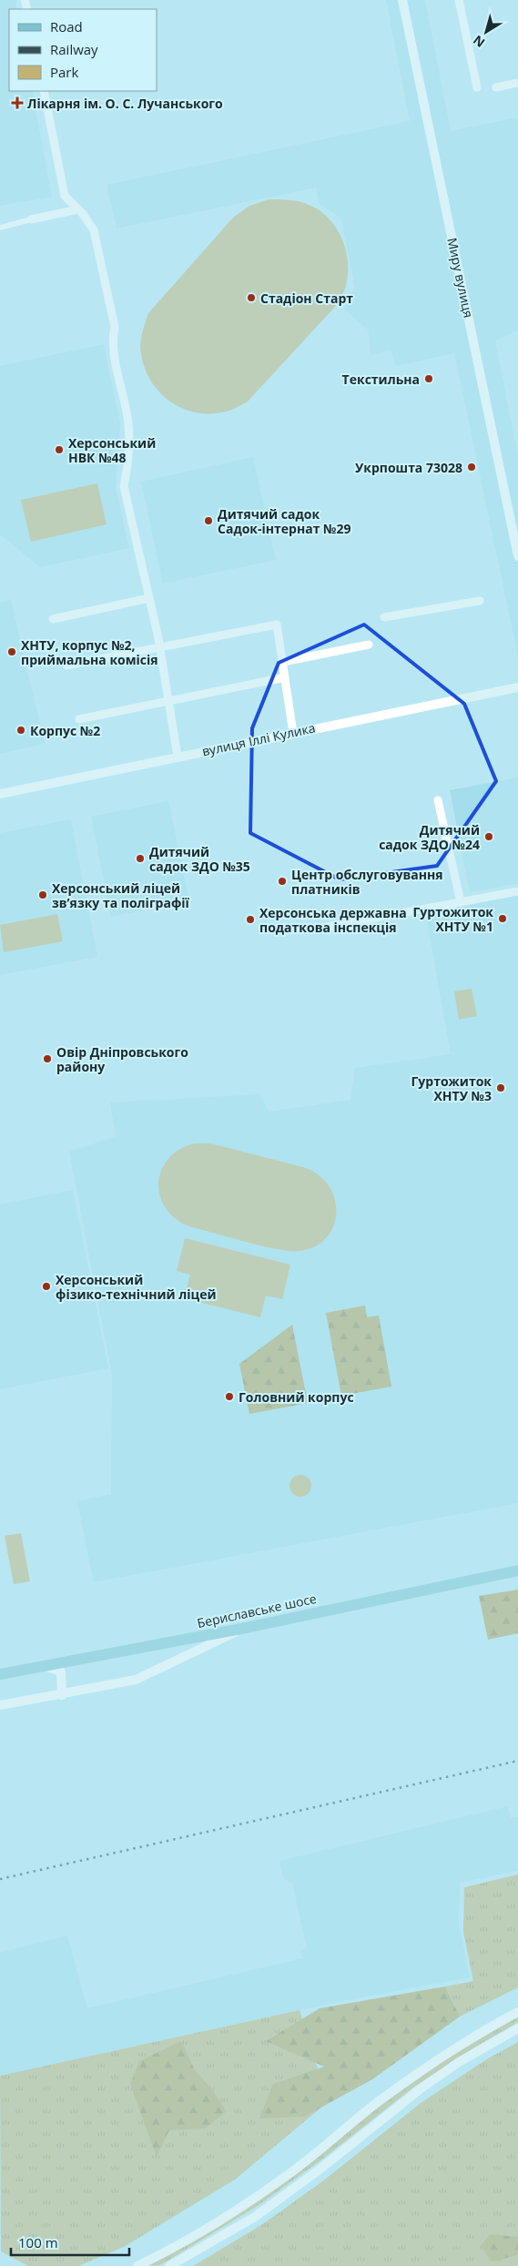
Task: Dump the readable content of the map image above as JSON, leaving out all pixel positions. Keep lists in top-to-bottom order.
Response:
{
  "streets": {
    "main road": ["Бериславське шосе"],
    "street": ["Миру вулиця", "вулиця Іллі Кулика"]
  },
  "places": {
    "health": ["Лікарня ім. О. С. Лучанського"],
    "other": [
      "Стадіон Старт",
      "Текстильна",
      "Херсонський НВК №48",
      "Укрпошта 73028",
      "Дитячий садок Садок-інтернат №29",
      "ХНТУ, корпус №2, приймальна комісія",
      "Корпус №2",
      "Дитячий садок ЗДО №24",
      "Дитячий садок ЗДО №35",
      "Центр обслуговування платників",
      "Херсонський ліцей зв’язку та поліграфії",
      "Гуртожиток ХНТУ №1",
      "Херсонська державна податкова інспекція",
      "Овір Дніпровського району",
      "Гуртожиток ХНТУ №3",
      "Херсонський фізико-технічний ліцей",
      "Головний корпус"
    ]
  },
  "legend": ["Road", "Railway", "Park"],
  "scale_bar": "100 m",
  "north": "bottom left"
}
